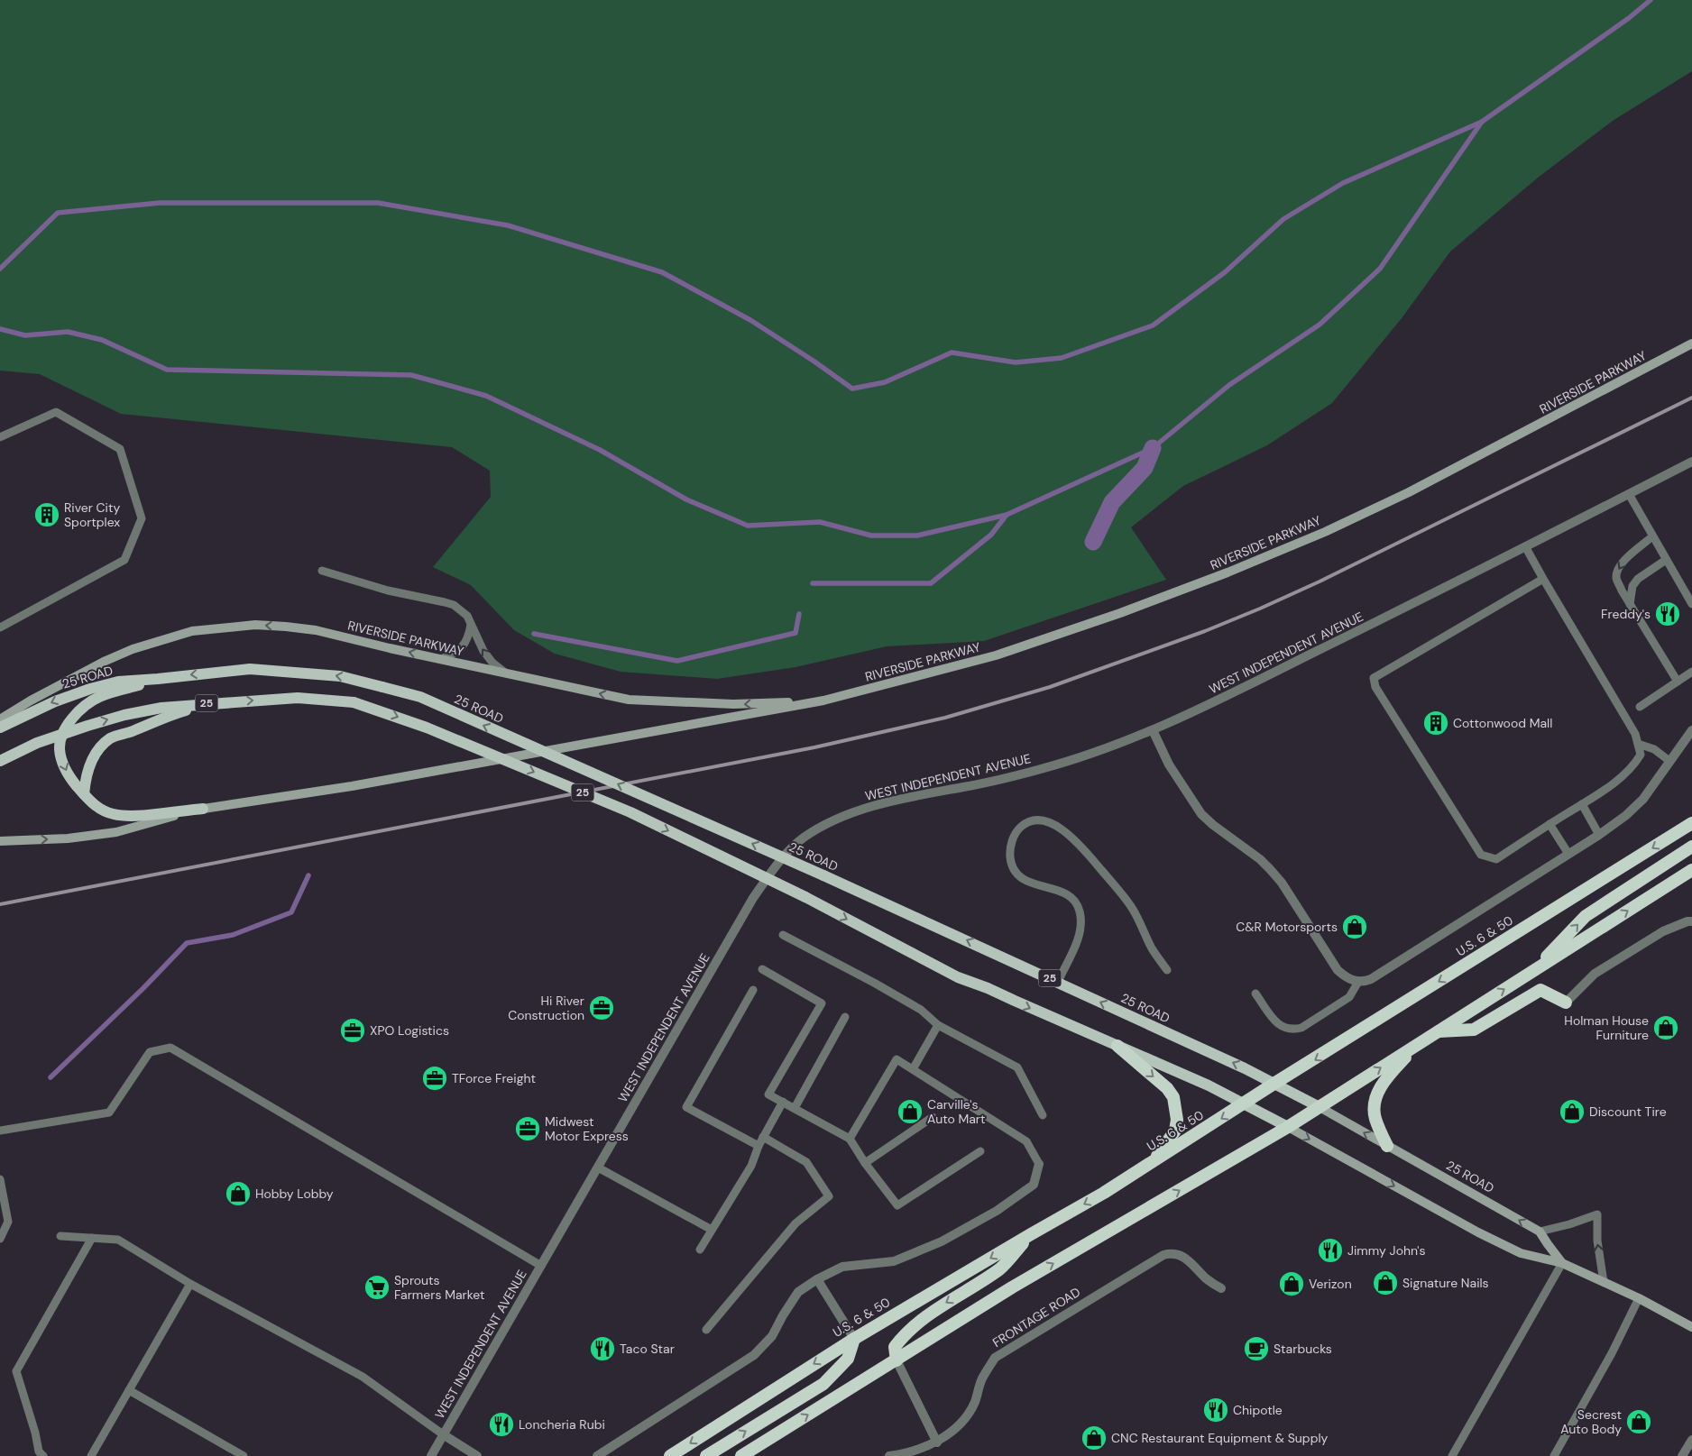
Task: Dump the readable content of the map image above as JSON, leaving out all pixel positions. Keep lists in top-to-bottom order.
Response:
{
  "streets": {
    "highway": ["U.S. 6 & 50"],
    "main road": ["RIVERSIDE PARKWAY", "25 ROAD", "25"],
    "street": ["WEST INDEPENDENT AVENUE", "FRONTAGE ROAD"]
  },
  "crossings": [
    ["25 ROAD", "U.S. 6 & 50"]
  ],
  "places": {
    "building": ["River City Sportplex", "Cottonwood Mall"],
    "restaurant": [
      "Freddy's",
      "Jimmy John's",
      "Taco Star",
      "Chipotle",
      "Loncheria Rubi"
    ],
    "shop": [
      "C&R Motorsports",
      "Holman House Furniture",
      "Carville's Auto Mart",
      "Discount Tire",
      "Hobby Lobby",
      "Signature Nails",
      "Verizon",
      "Secrest Auto Body",
      "CNC Restaurant Equipment & Supply"
    ],
    "office": [
      "Hi River Construction",
      "XPO Logistics",
      "TForce Freight",
      "Midwest Motor Express"
    ],
    "supermarket": ["Sprouts Farmers Market"],
    "cafe": ["Starbucks"]
  }
}
